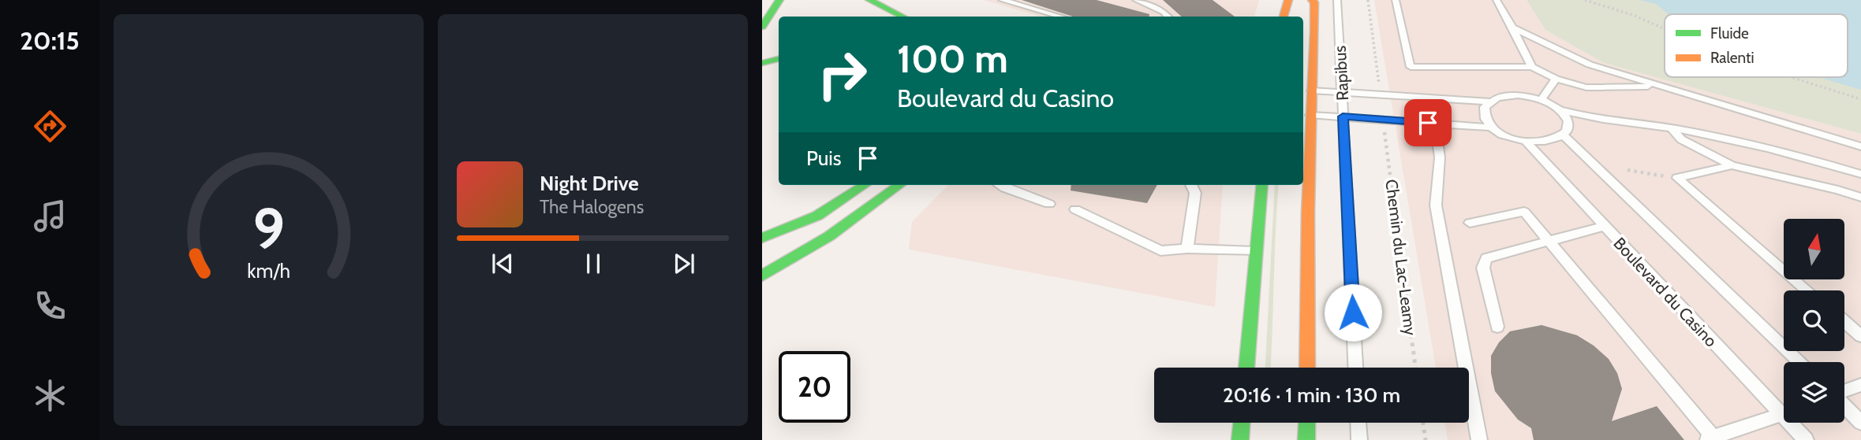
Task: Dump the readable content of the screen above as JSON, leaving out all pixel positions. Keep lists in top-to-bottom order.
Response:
{
  "streets": {
    "lane": ["Rapibus", "Boulevard du Casino"],
    "path": ["Chemin du Lac-Leamy"]
  },
  "legend": ["Fluide", "Ralenti"],
  "north": "top",
  "page": {
    "tabs": "20:15",
    "turn": ["100 m", "Boulevard du Casino"],
    "then": "Puis",
    "song": ["Night Drive", "The Halogens"],
    "limit": "20",
    "trip": "20:16 · 1 min · 130 m",
    "gauge": ["9", "km/h"]
  }
}
